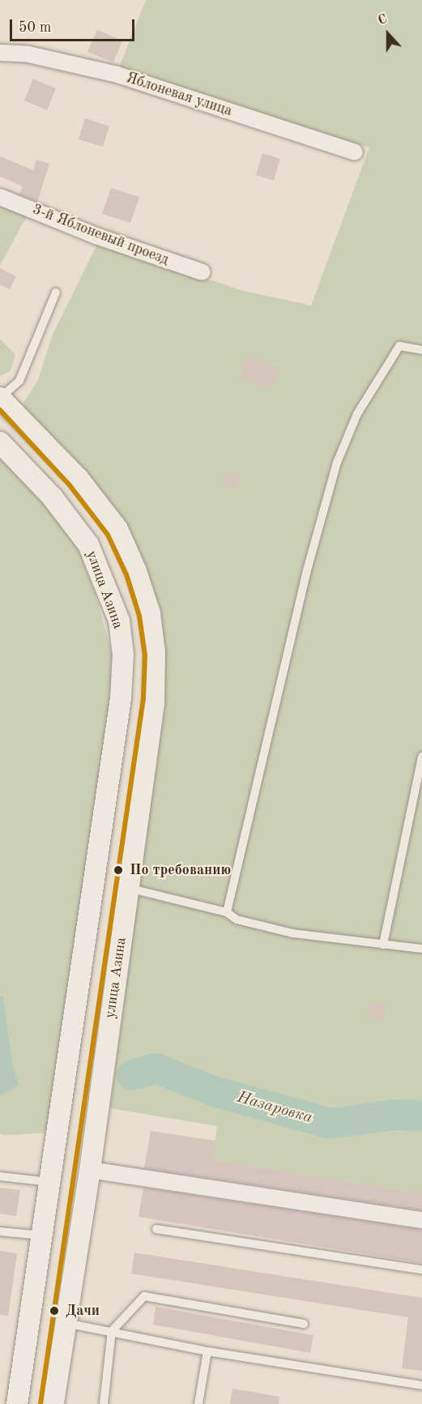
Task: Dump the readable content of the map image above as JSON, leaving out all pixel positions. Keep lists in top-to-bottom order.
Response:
{
  "streets": {
    "street": ["Яблоневая улица", "3-й Яблоневый проезд", "улица Азина"]
  },
  "water": ["Назаровка"],
  "places": ["По требованию", "Дачи"],
  "scale_bar": "50 m",
  "north": "top"
}
